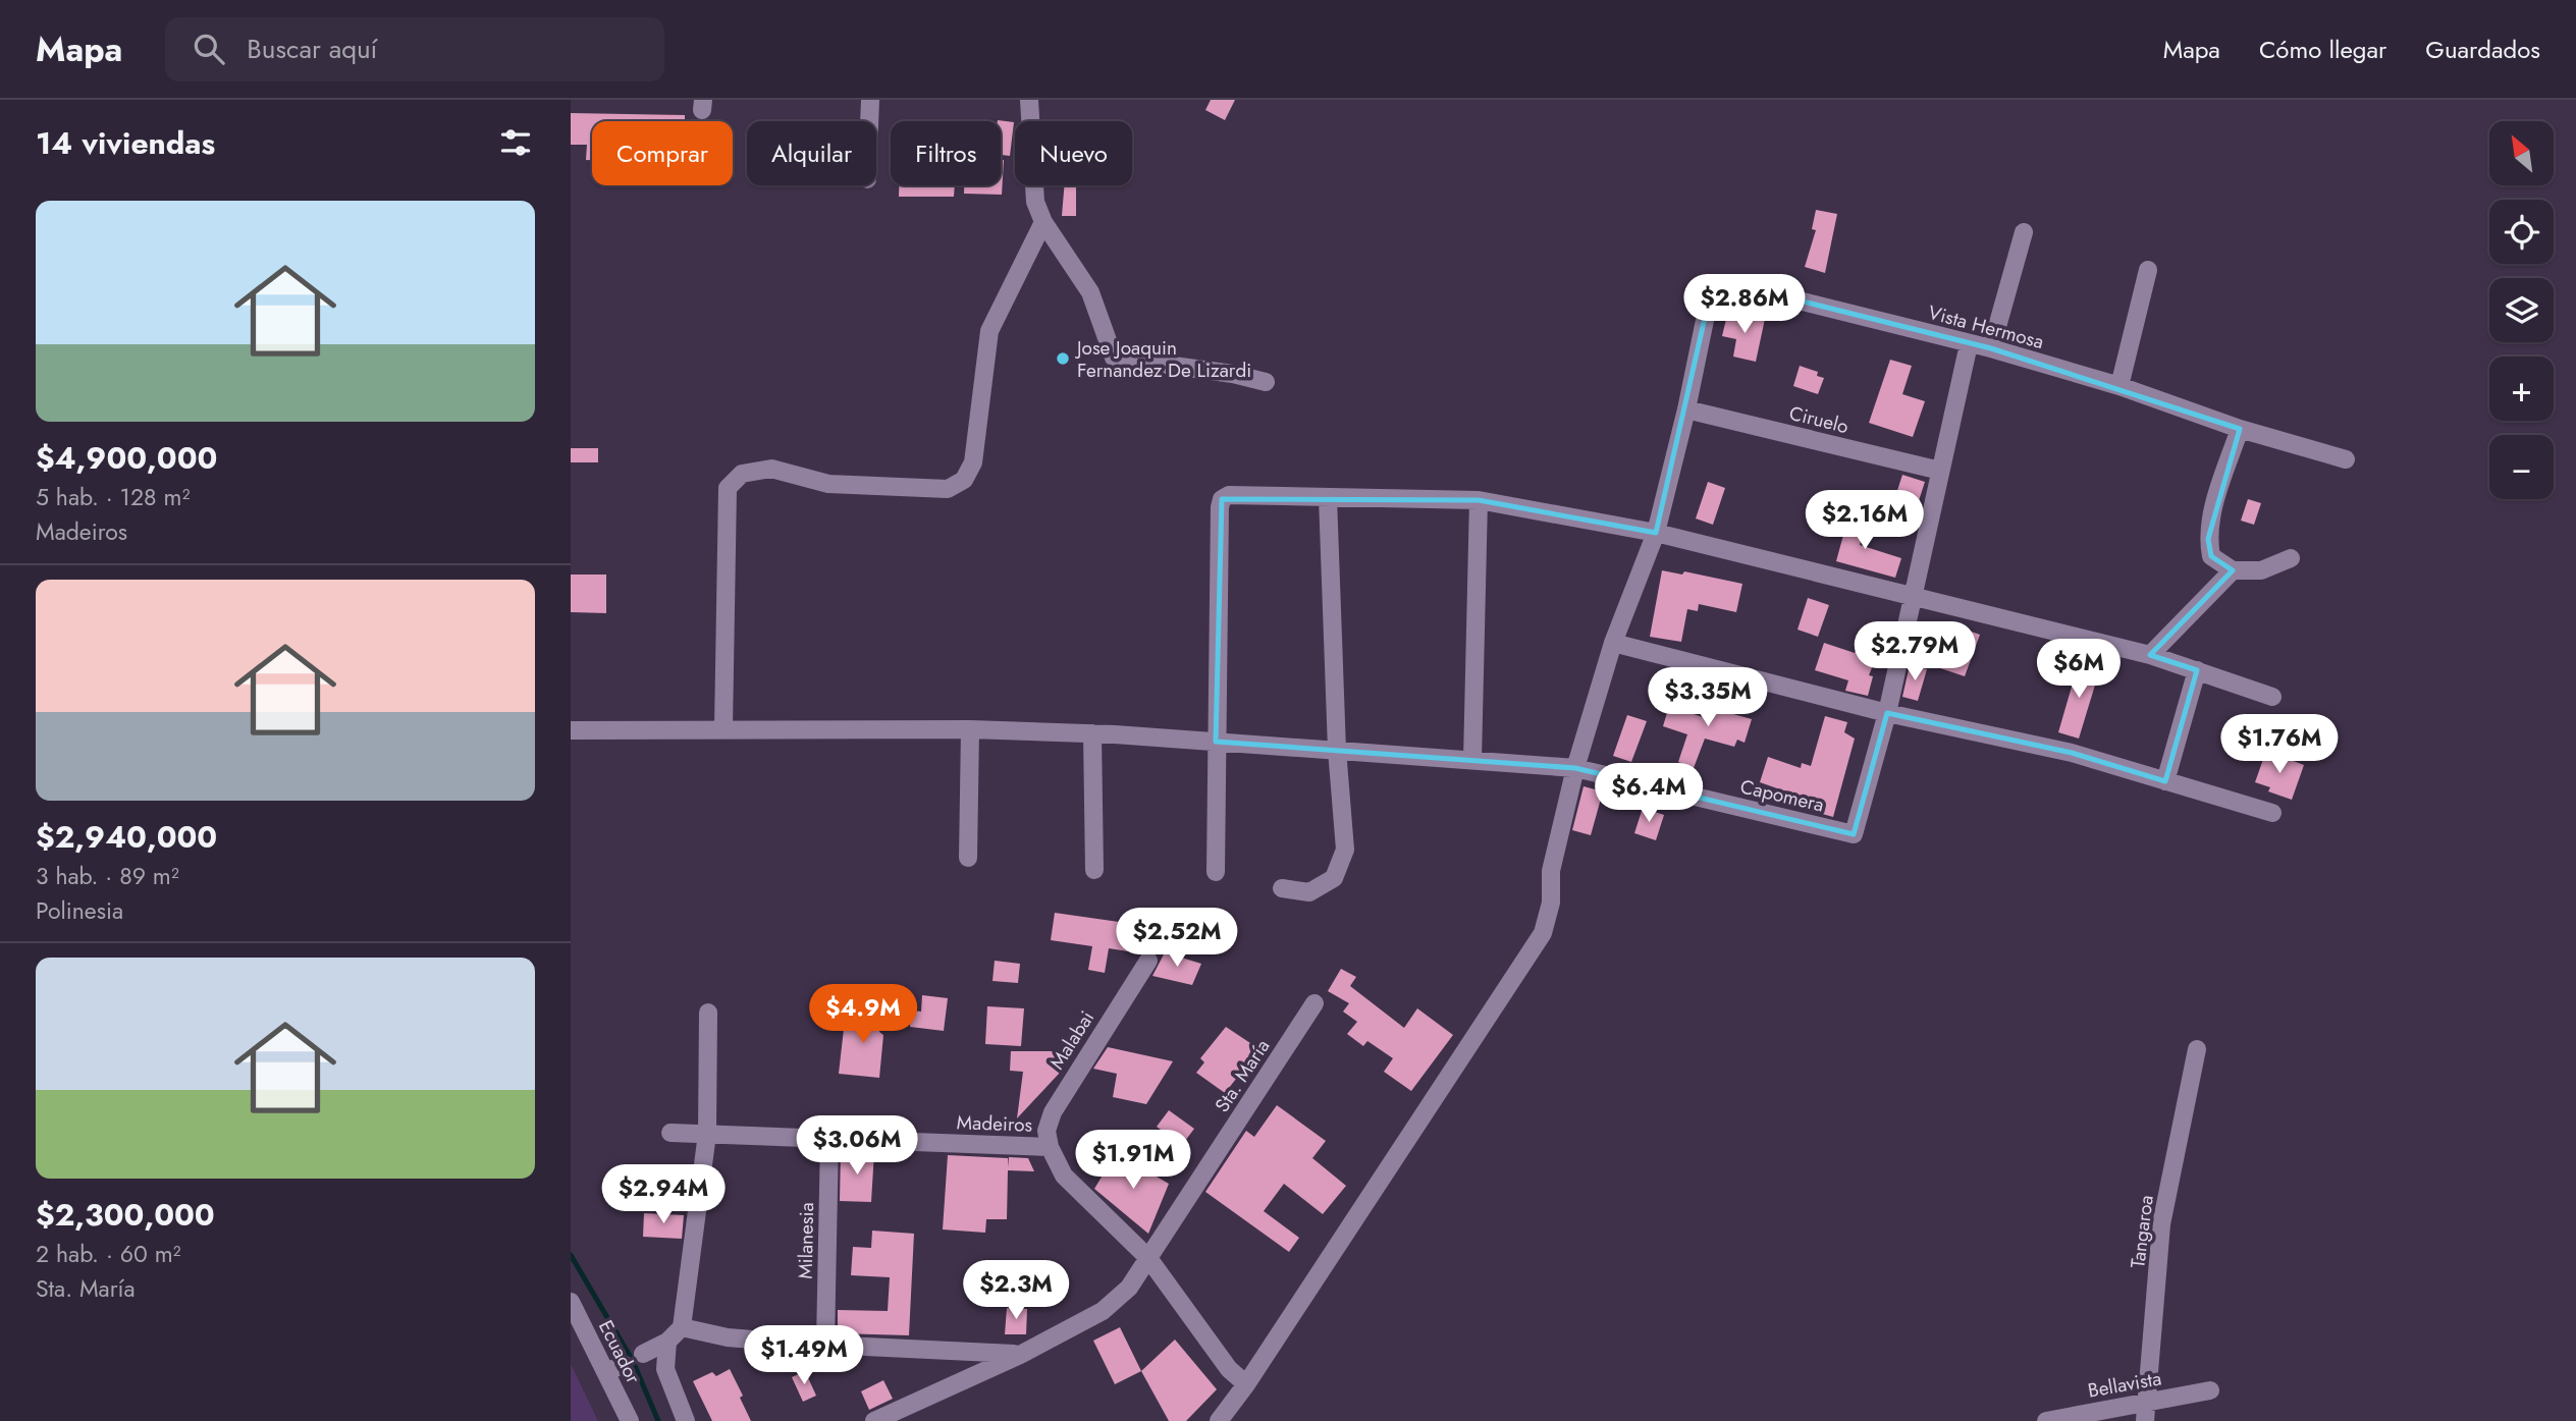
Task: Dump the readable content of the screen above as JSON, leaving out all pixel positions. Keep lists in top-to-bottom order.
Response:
{
  "streets": {
    "street": [
      "Vista Hermosa",
      "Ciruelo",
      "Capomera",
      "Malabai",
      "Sta. María",
      "Madeiros",
      "Tangaroa",
      "Milanesia",
      "Ecuador",
      "Bellavista"
    ]
  },
  "crossings": [
    ["Vista Hermosa", "Ciruelo"],
    ["Malabai", "Madeiros"],
    ["Sta. María", "Madeiros"],
    ["Madeiros", "Milanesia"],
    ["Tangaroa", "Bellavista"]
  ],
  "places": ["Jose Joaquin Fernandez De Lizardi"],
  "north": "top left",
  "page": {
    "header": "Mapa",
    "search": "Buscar aquí",
    "nav": ["Mapa", "Cómo llegar", "Guardados"],
    "heading": "14 viviendas",
    "map_buttons": ["+", "−"],
    "chip": [
      "Comprar",
      "Alquilar",
      "Filtros",
      "Nuevo"
    ],
    "list": [
      {
        "name": "$4,900,000",
        "note": "5 hab. · 128 m² · Madeiros"
      },
      {
        "name": "$2,940,000",
        "note": "3 hab. · 89 m² · Polinesia"
      },
      {
        "name": "$2,300,000",
        "note": "2 hab. · 60 m² · Sta. María"
      }
    ],
    "price": [
      "$2.86M",
      "$2.16M",
      "$2.79M",
      "$6M",
      "$3.35M",
      "$1.76M",
      "$6.4M",
      "$2.52M",
      "$4.9M",
      "$3.06M",
      "$1.91M",
      "$2.94M",
      "$2.3M",
      "$1.49M"
    ]
  }
}
